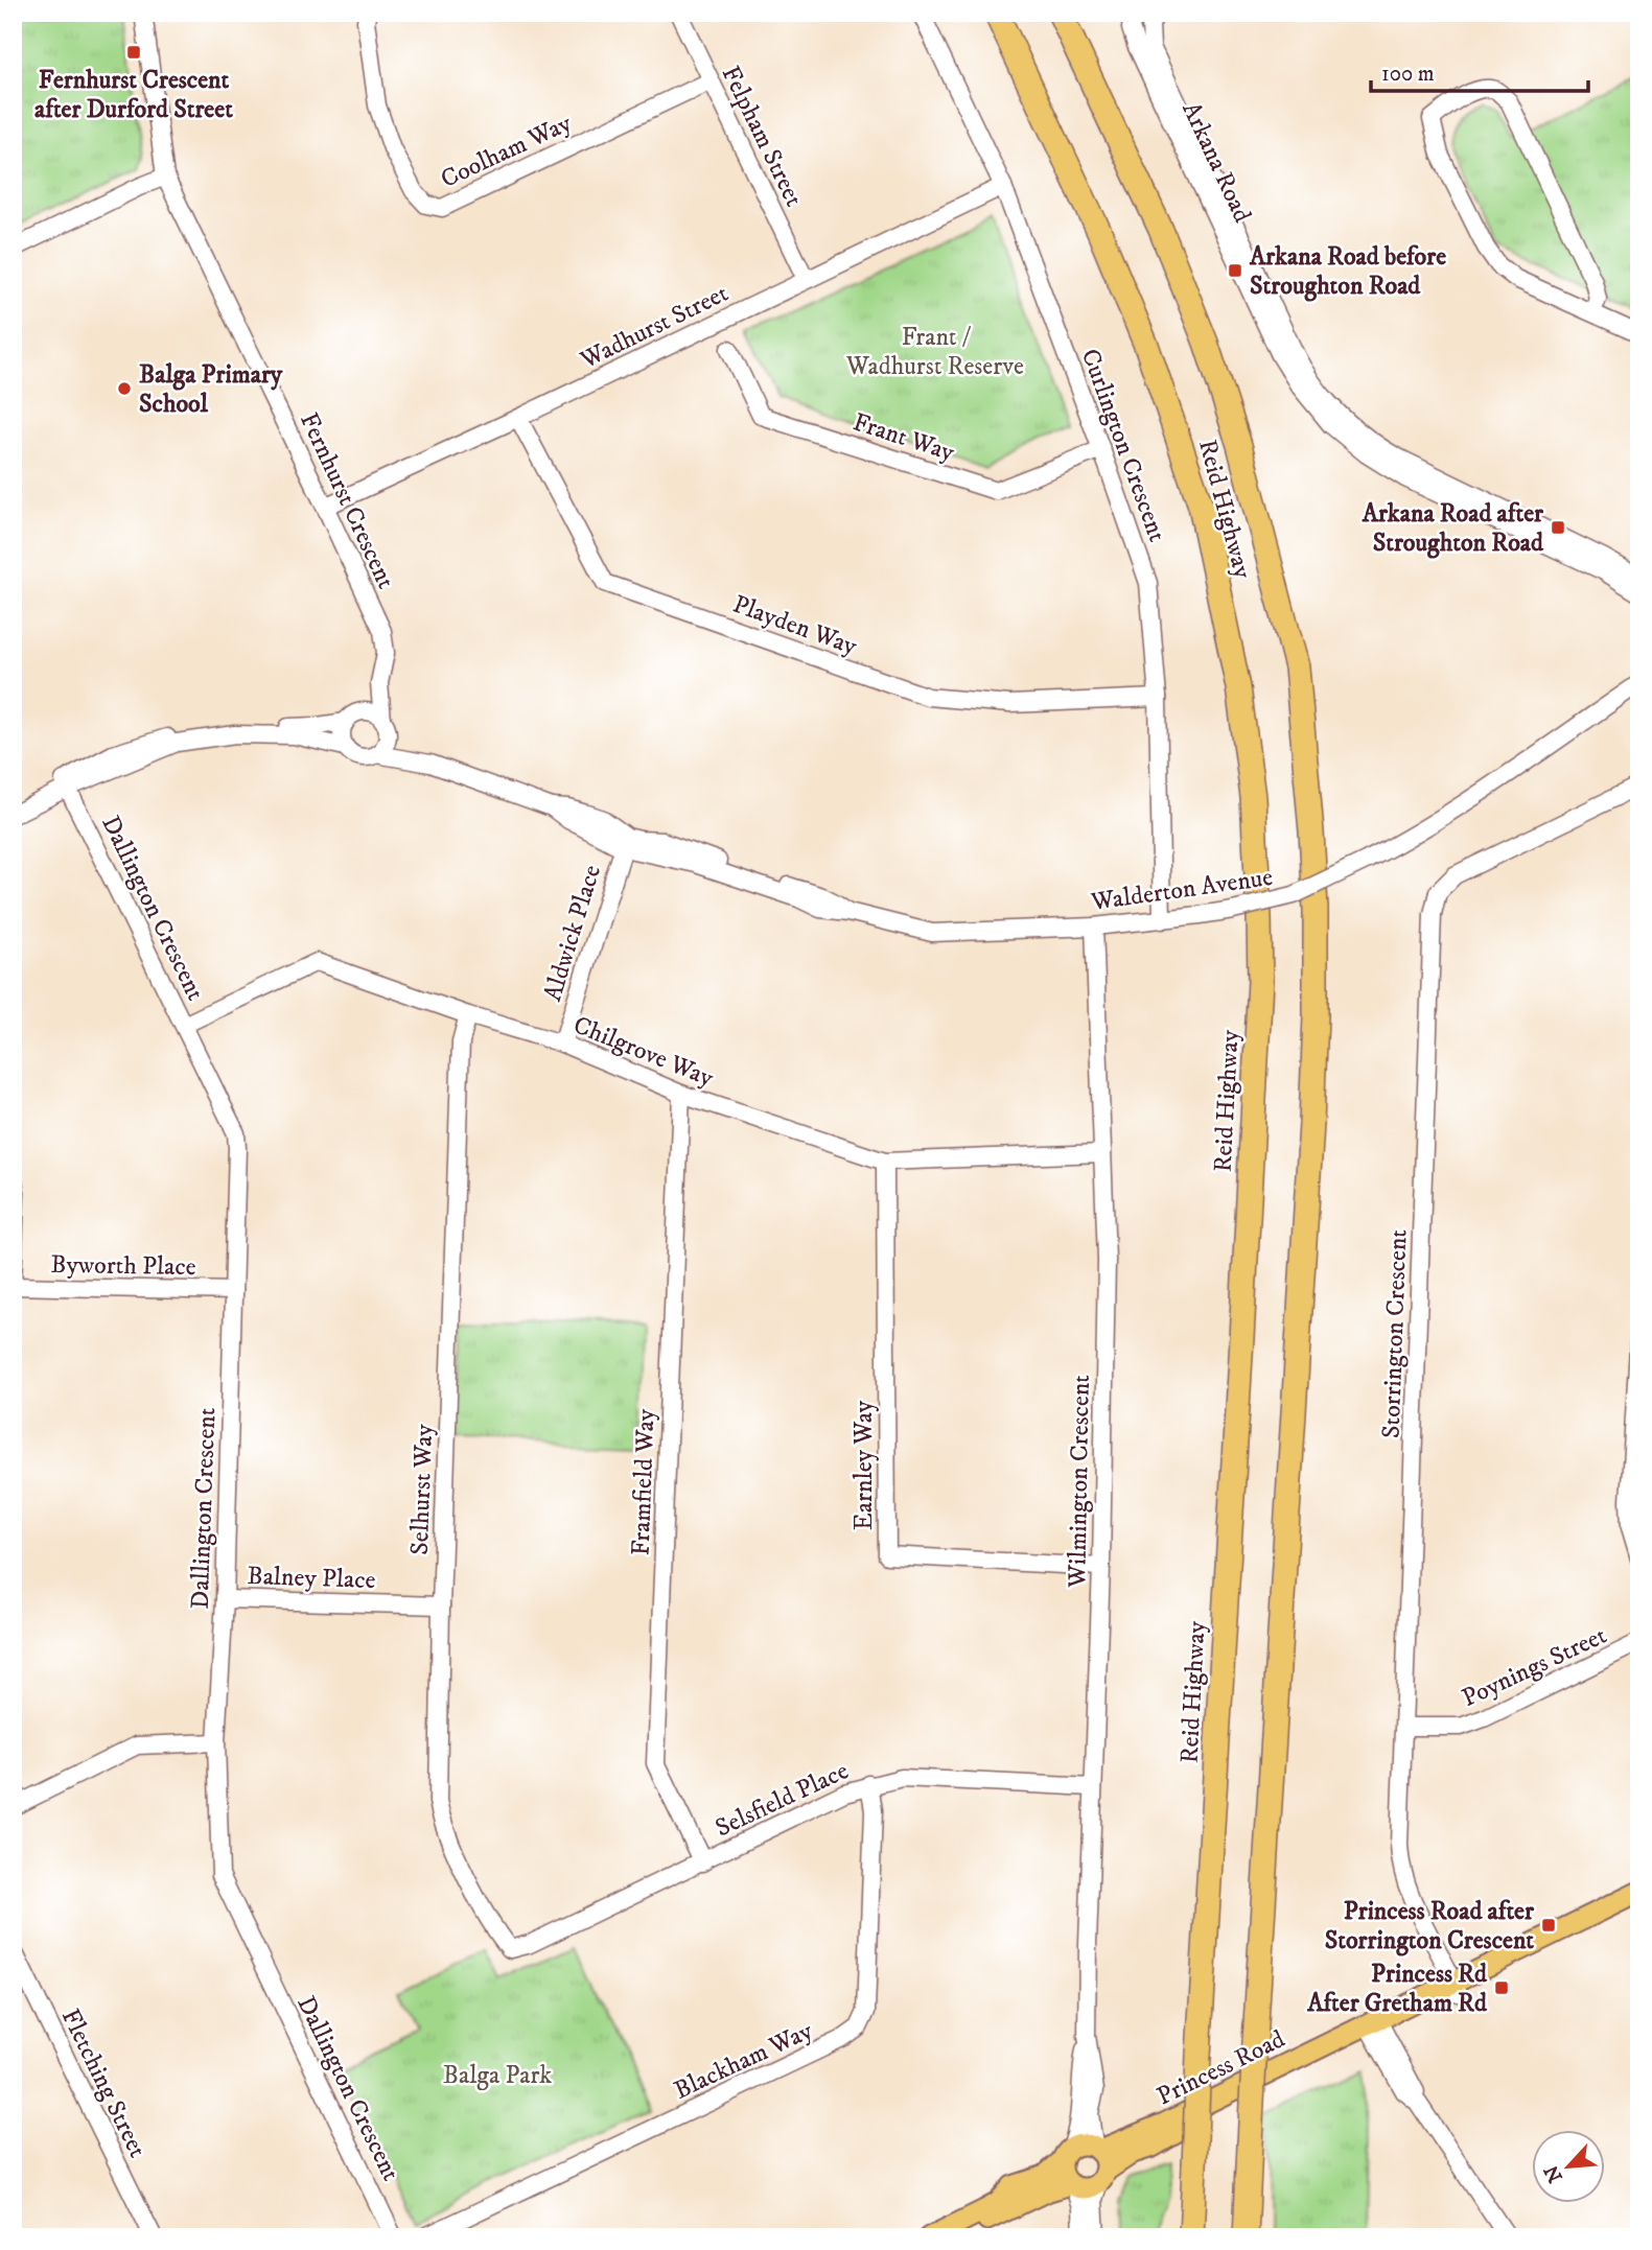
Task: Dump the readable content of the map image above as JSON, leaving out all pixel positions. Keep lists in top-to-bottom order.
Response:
{
  "streets": {
    "highway": ["Reid Highway"],
    "main road": ["Princess Road"],
    "street": [
      "Felpham Street",
      "Coolham Way",
      "Arkana Road",
      "Wadhurst Street",
      "Frant Way",
      "Curlington Crescent",
      "Fernhurst Crescent",
      "Playden Way",
      "Walderton Avenue",
      "Dallington Crescent",
      "Aldwick Place",
      "Chilgrove Way",
      "Byworth Place",
      "Storrington Crescent",
      "Earnley Way",
      "Wilmington Crescent",
      "Framfield Way",
      "Selhurst Way",
      "Balney Place",
      "Poynings Street",
      "Selsfield Place",
      "Blackham Way",
      "Fletching Street"
    ]
  },
  "crossings": [
    ["Felpham Street", "Coolham Way"],
    ["Felpham Street", "Wadhurst Street"],
    ["Wadhurst Street", "Curlington Crescent"],
    ["Wadhurst Street", "Fernhurst Crescent"],
    ["Wadhurst Street", "Playden Way"],
    ["Frant Way", "Curlington Crescent"],
    ["Curlington Crescent", "Playden Way"],
    ["Curlington Crescent", "Walderton Avenue"],
    ["Fernhurst Crescent", "Walderton Avenue"],
    ["Walderton Avenue", "Aldwick Place"],
    ["Walderton Avenue", "Wilmington Crescent"],
    ["Dallington Crescent", "Chilgrove Way"],
    ["Dallington Crescent", "Byworth Place"],
    ["Dallington Crescent", "Balney Place"],
    ["Aldwick Place", "Chilgrove Way"],
    ["Chilgrove Way", "Earnley Way"],
    ["Chilgrove Way", "Wilmington Crescent"],
    ["Chilgrove Way", "Framfield Way"],
    ["Chilgrove Way", "Selhurst Way"],
    ["Storrington Crescent", "Poynings Street"],
    ["Storrington Crescent", "Princess Road"],
    ["Earnley Way", "Wilmington Crescent"],
    ["Wilmington Crescent", "Selsfield Place"],
    ["Wilmington Crescent", "Princess Road"],
    ["Framfield Way", "Selsfield Place"],
    ["Selhurst Way", "Balney Place"],
    ["Selhurst Way", "Selsfield Place"],
    ["Selsfield Place", "Blackham Way"]
  ],
  "parks": ["Frant / Wadhurst Reserve", "Balga Park"],
  "places": {
    "transit": [
      "Fernhurst Crescent after Durford Street",
      "Arkana Road before Stroughton Road",
      "Arkana Road after Stroughton Road",
      "Princess Road after Storrington Crescent",
      "Princess Rd After Gretham Rd"
    ],
    "other": ["Balga Primary School"]
  },
  "scale_bar": "100 m",
  "north": "bottom left"
}
